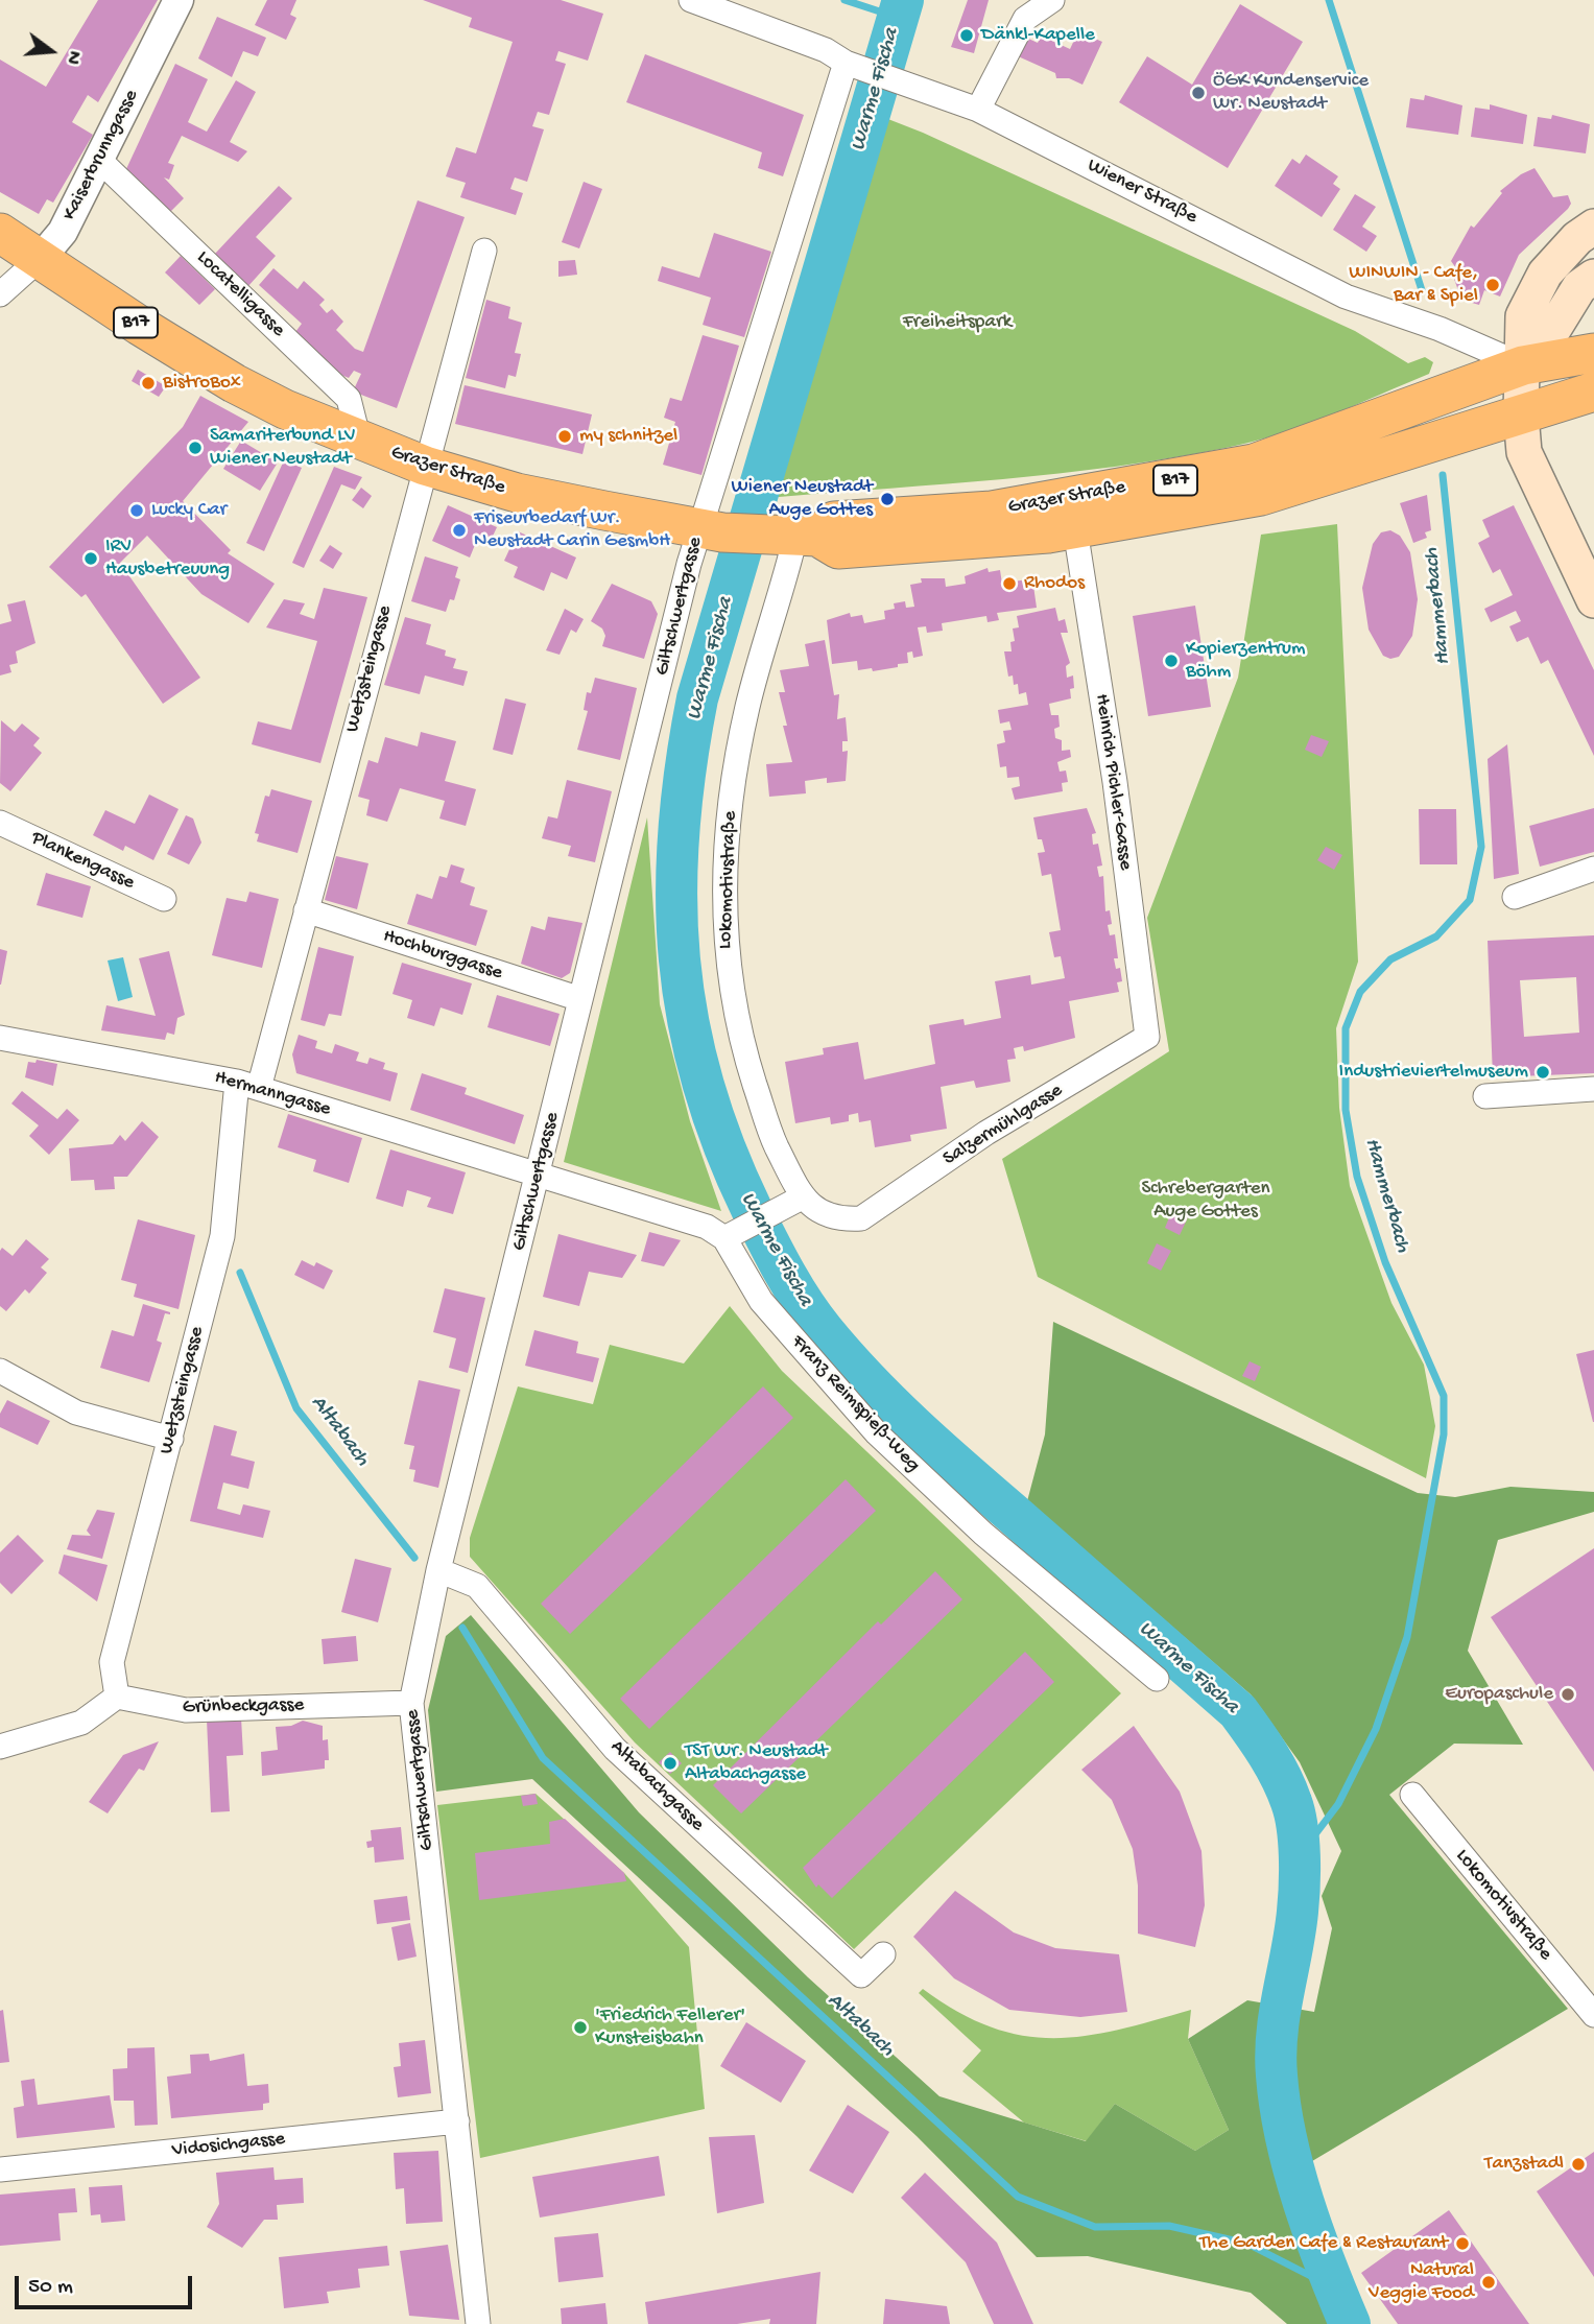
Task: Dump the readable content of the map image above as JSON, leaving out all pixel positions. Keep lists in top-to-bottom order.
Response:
{
  "streets": {
    "main road": ["B17", "Grazer Straße"],
    "street": [
      "Kaiserbrunngasse",
      "Wiener Straße",
      "Locatelligasse",
      "Giltschwertgasse",
      "Wetzsteingasse",
      "Heinrich Pichler-Gasse",
      "Plankengasse",
      "Lokomotivstraße",
      "Hochburggasse",
      "Hermanngasse",
      "Salzermühlgasse",
      "Franz Reimspieß-Weg",
      "Grünbeckgasse",
      "Altabachgasse",
      "Vidosichgasse"
    ]
  },
  "crossings": [
    ["Kaiserbrunngasse", "Locatelligasse"],
    ["Kaiserbrunngasse", "Grazer Straße"],
    ["Wiener Straße", "B17"],
    ["Wiener Straße", "Grazer Straße"],
    ["Wiener Straße", "Giltschwertgasse"],
    ["Locatelligasse", "Grazer Straße"],
    ["B17", "Grazer Straße"],
    ["Grazer Straße", "Giltschwertgasse"],
    ["Grazer Straße", "Wetzsteingasse"],
    ["Grazer Straße", "Heinrich Pichler-Gasse"],
    ["Grazer Straße", "Lokomotivstraße"],
    ["Giltschwertgasse", "Lokomotivstraße"],
    ["Giltschwertgasse", "Hochburggasse"],
    ["Giltschwertgasse", "Hermanngasse"],
    ["Giltschwertgasse", "Grünbeckgasse"],
    ["Giltschwertgasse", "Altabachgasse"],
    ["Giltschwertgasse", "Vidosichgasse"],
    ["Wetzsteingasse", "Hochburggasse"],
    ["Wetzsteingasse", "Hermanngasse"],
    ["Wetzsteingasse", "Grünbeckgasse"],
    ["Heinrich Pichler-Gasse", "Salzermühlgasse"],
    ["Lokomotivstraße", "Salzermühlgasse"]
  ],
  "water": ["Warme Fischa", "Hammerbach", "Altabach"],
  "parks": ["Freiheitspark", "Schrebergarten Auge Gottes"],
  "places": [
    "Dänkl-Kapelle",
    "ÖGK Kundenservice Wr. Neustadt",
    "WINWIN - Cafe, Bar & Spiel",
    "BistroBox",
    "my schnitzel",
    "Samariterbund LV Wiener Neustadt",
    "Wiener Neustadt Auge Gottes",
    "Lucky Car",
    "Friseurbedarf Wr. Neustadt Carin GesmbH",
    "IRV Hausbetreuung",
    "Rhodos",
    "Kopierzentrum Böhm",
    "Industrieviertelmuseum",
    "Europaschule",
    "TST Wr. Neustadt Altabachgasse",
    "'Friedrich Fellerer' Kunsteisbahn",
    "Tanzstadl",
    "The Garden Cafe & Restaurant",
    "Natural Veggie Food"
  ],
  "scale_bar": "50 m",
  "north": "right"
}
